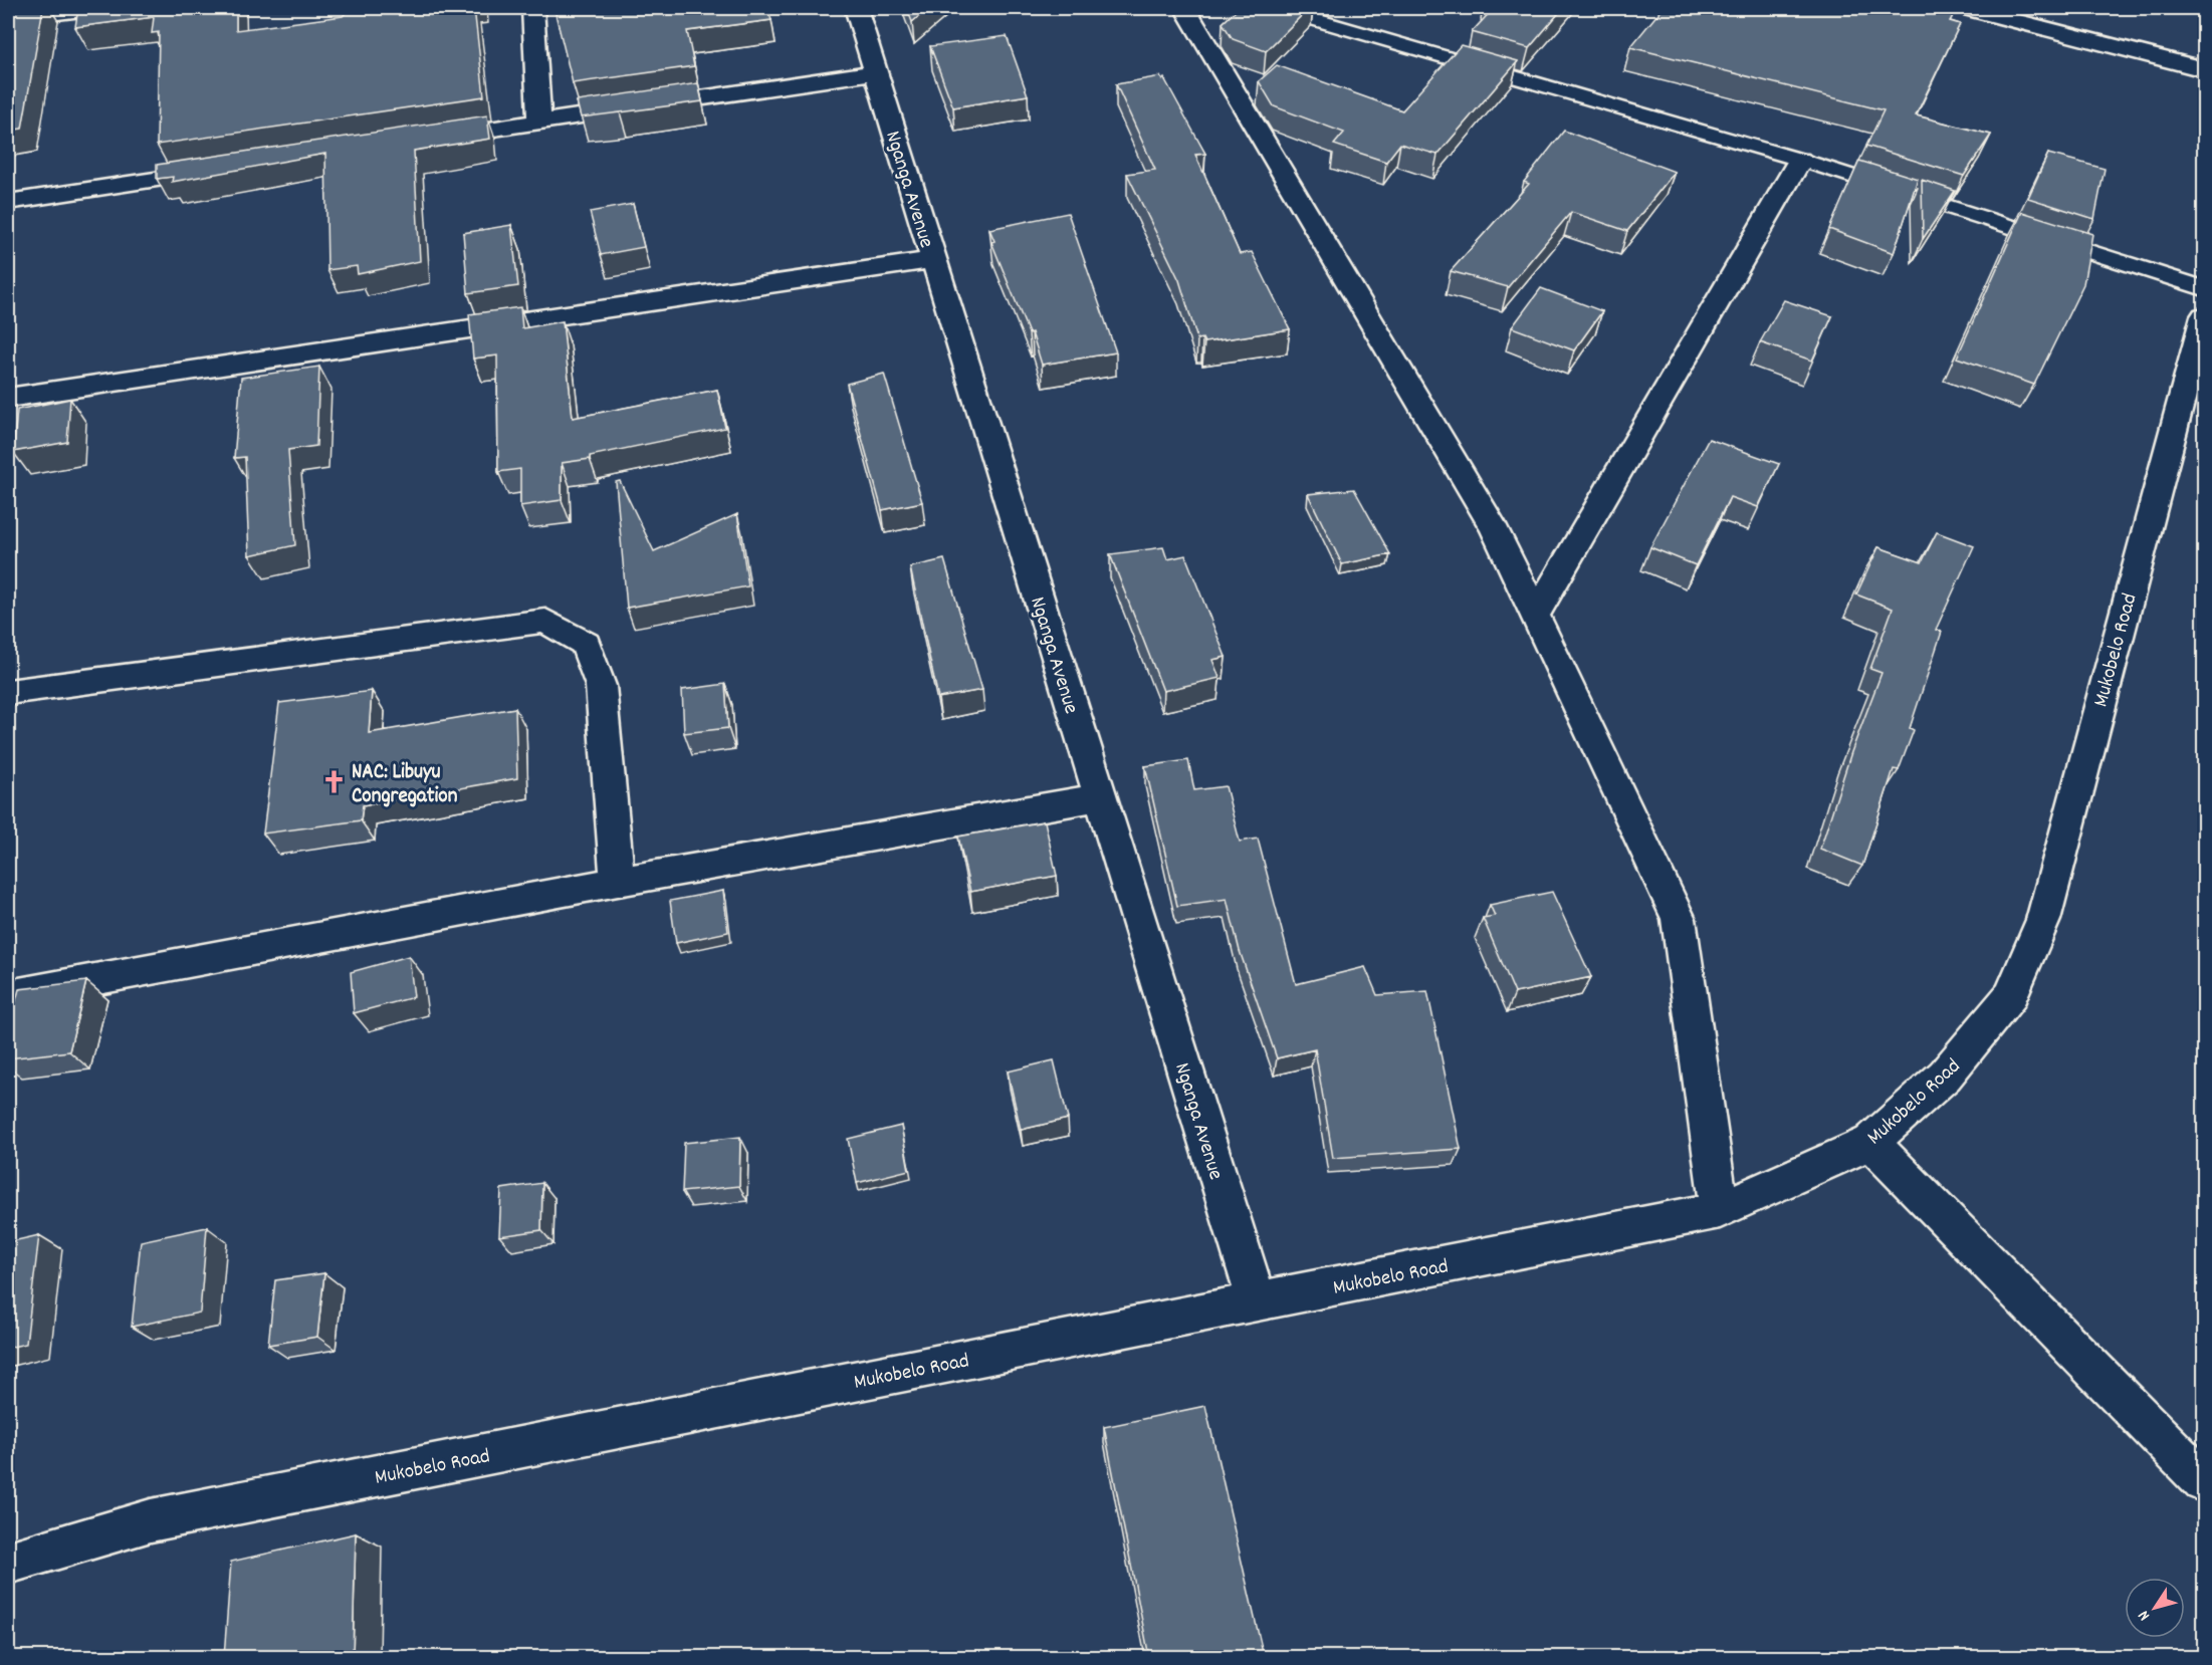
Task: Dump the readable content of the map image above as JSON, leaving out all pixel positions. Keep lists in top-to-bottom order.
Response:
{
  "streets": {
    "street": ["Nganga Avenue", "Mukobelo Road"]
  },
  "crossings": [
    ["Nganga Avenue", "Mukobelo Road"]
  ],
  "places": {
    "church": ["NAC: Libuyu Congregation"]
  },
  "north": "bottom left"
}
